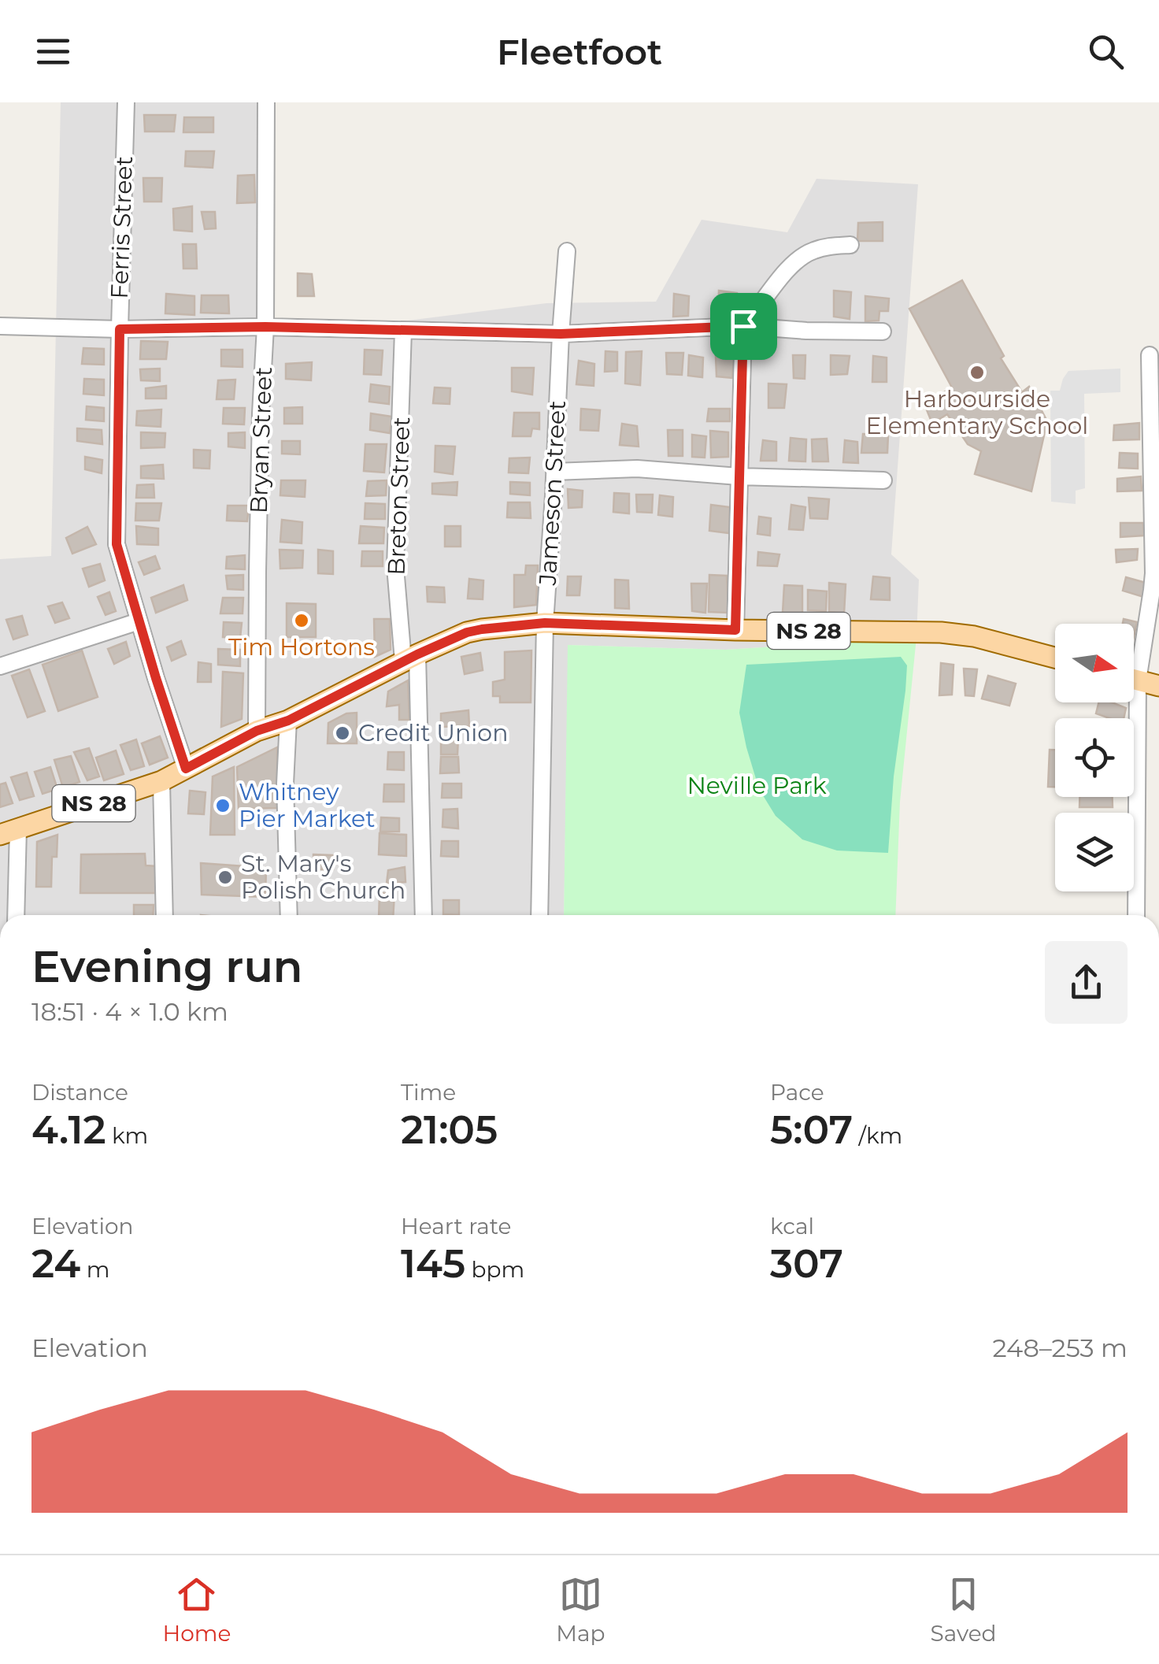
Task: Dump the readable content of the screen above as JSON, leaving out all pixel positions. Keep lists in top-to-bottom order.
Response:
{
  "streets": {
    "main road": ["NS 28"],
    "street": [
      "Ferris Street",
      "Bryan Street",
      "Jameson Street",
      "Breton Street"
    ]
  },
  "crossings": [
    ["Ferris Street", "NS 28"],
    ["Bryan Street", "NS 28"],
    ["Jameson Street", "NS 28"],
    ["Breton Street", "NS 28"]
  ],
  "parks": ["Neville Park"],
  "places": [
    "Harbourside Elementary School",
    "Tim Hortons",
    "Credit Union",
    "Whitney Pier Market",
    "St. Mary's Polish Church"
  ],
  "north": "right",
  "page": {
    "header": "Fleetfoot",
    "heading": ["Evening run", "18:51 · 4 × 1.0 km"],
    "stats": [
      ["Distance", "4.12 km"],
      ["Time", "21:05"],
      ["Pace", "5:07 /km"],
      ["Elevation", "24 m"],
      ["Heart rate", "145 bpm"],
      ["kcal", "307"]
    ],
    "chart": ["Elevation", "248–253 m"],
    "tabs": ["Home", "Map", "Saved"]
  }
}
